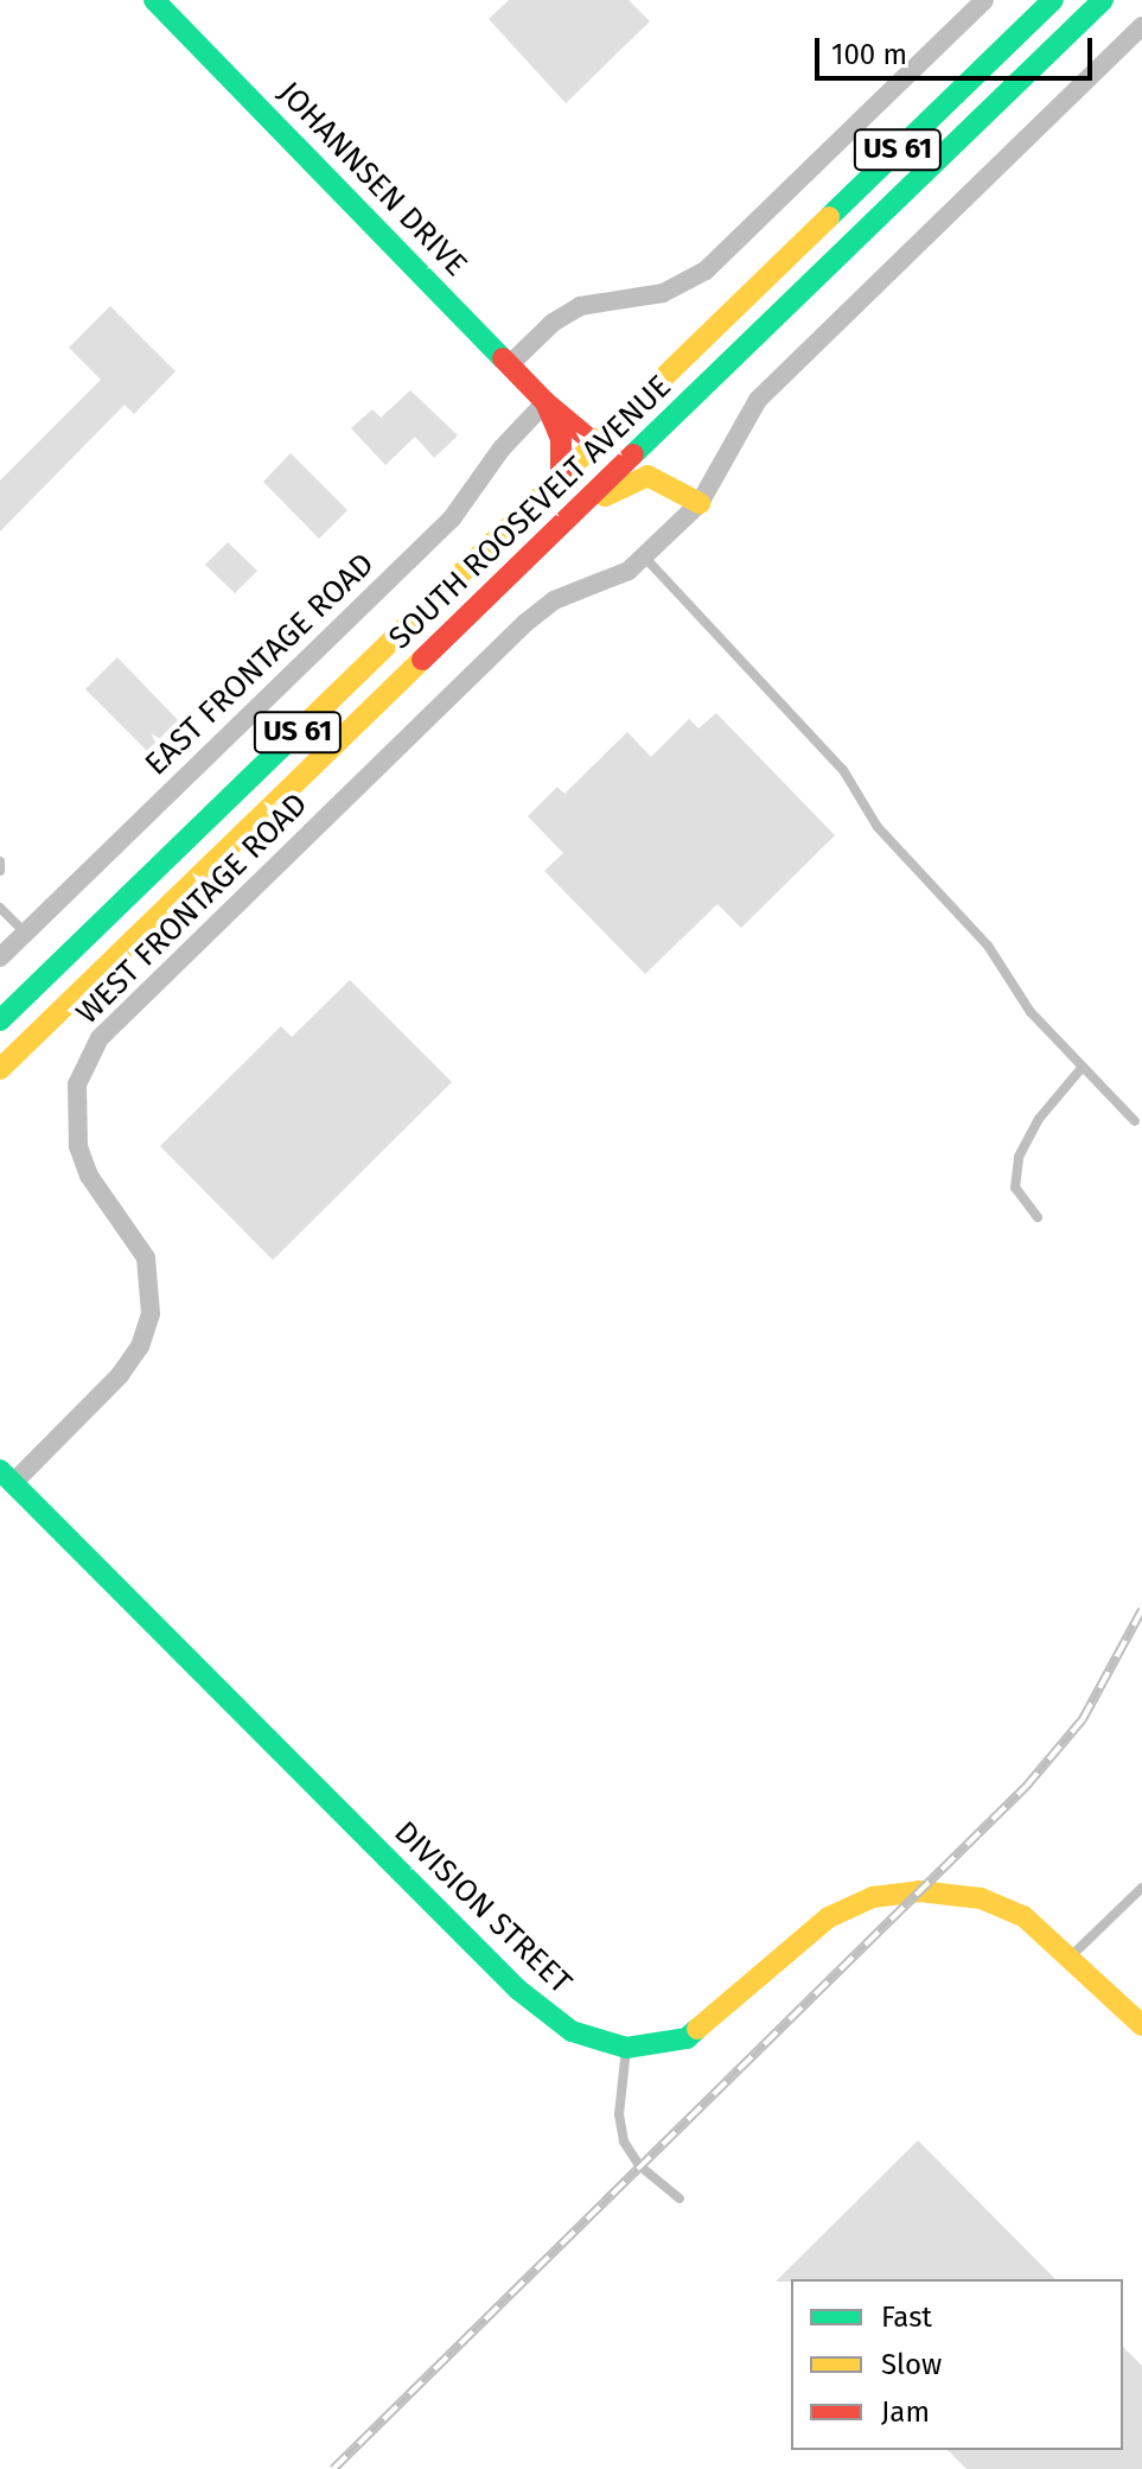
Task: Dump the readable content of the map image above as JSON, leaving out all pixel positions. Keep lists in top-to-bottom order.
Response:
{
  "streets": {
    "main road": [
      "US 61",
      "JOHANNSEN DRIVE",
      "SOUTH ROOSEVELT AVENUE",
      "DIVISION STREET"
    ],
    "street": ["EAST FRONTAGE ROAD", "WEST FRONTAGE ROAD"]
  },
  "crossings": [
    ["JOHANNSEN DRIVE", "SOUTH ROOSEVELT AVENUE"],
    ["JOHANNSEN DRIVE", "EAST FRONTAGE ROAD"],
    ["WEST FRONTAGE ROAD", "DIVISION STREET"]
  ],
  "legend": ["Fast", "Slow", "Jam"],
  "scale_bar": "100 m"
}
